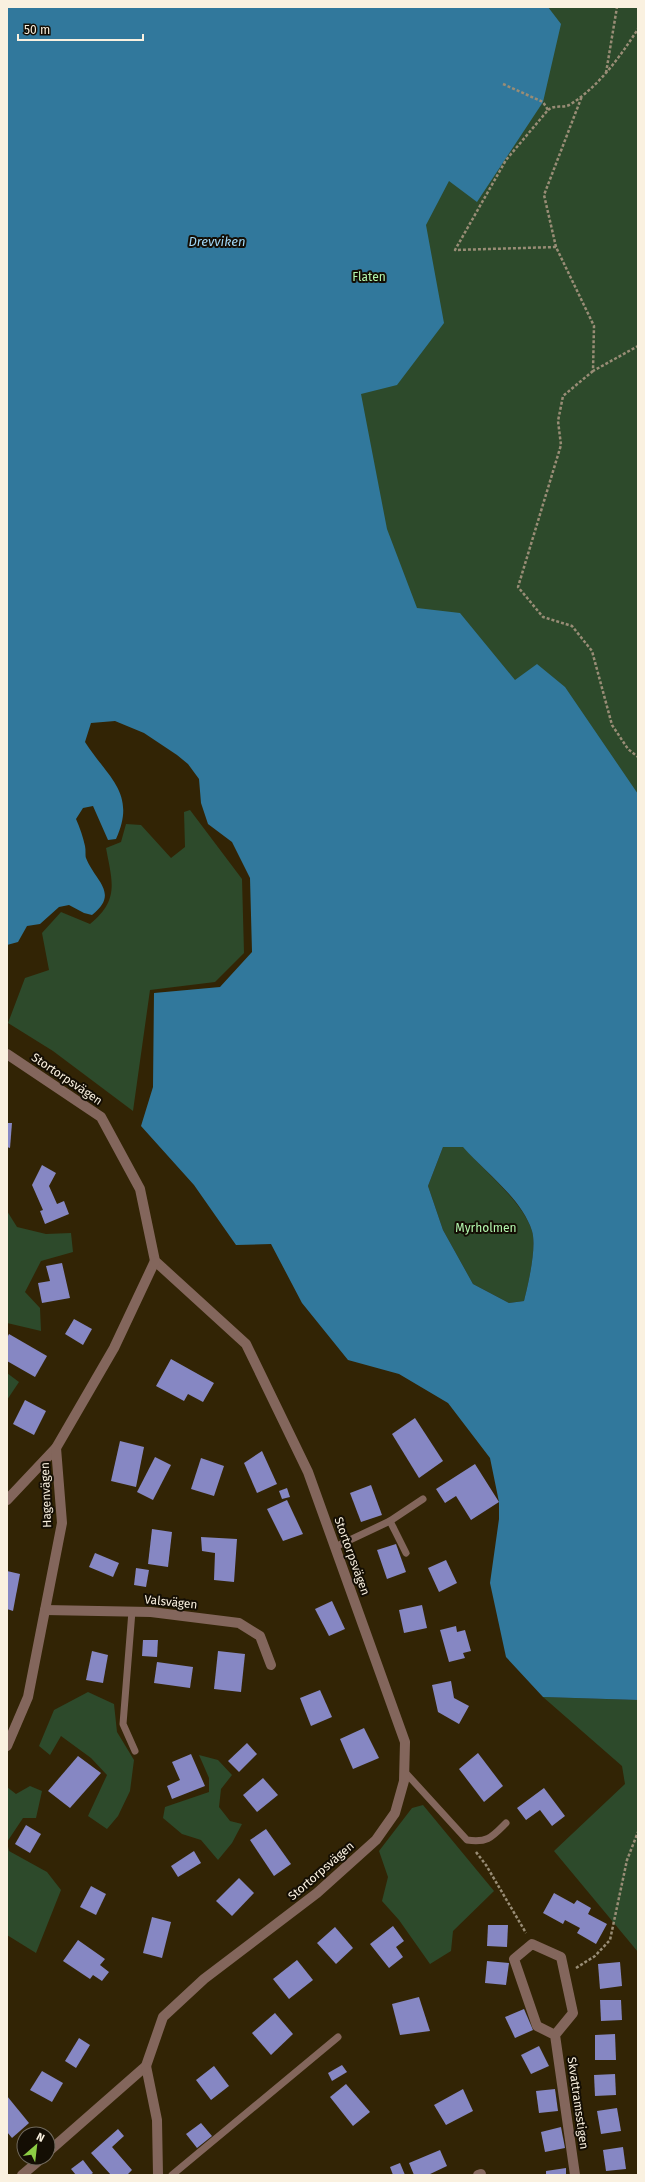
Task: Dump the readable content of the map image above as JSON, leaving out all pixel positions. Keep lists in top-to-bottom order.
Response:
{
  "streets": {
    "street": [
      "Stortorpsvägen",
      "Hagenvägen",
      "Valsvägen",
      "Skvattramsstigen"
    ]
  },
  "crossings": [
    ["Stortorpsvägen", "Hagenvägen"],
    ["Hagenvägen", "Valsvägen"]
  ],
  "water": ["Drevviken"],
  "parks": ["Flaten", "Myrholmen"],
  "scale_bar": "50 m",
  "north": "top right"
}
